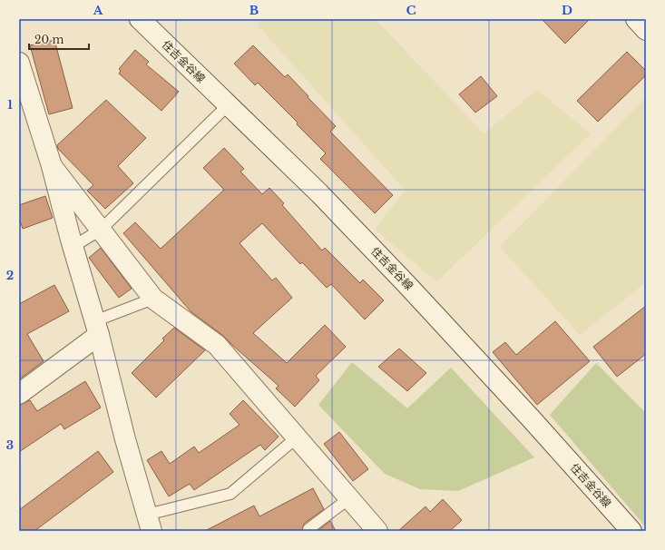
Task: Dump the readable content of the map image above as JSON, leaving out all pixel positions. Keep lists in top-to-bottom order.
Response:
{
  "streets": {
    "street": ["住吉金谷線"]
  },
  "scale_bar": "20 m",
  "grid": {
    "columns": [
      "A",
      "B",
      "C",
      "D"
    ],
    "rows": ["1", "2", "3"]
  }
}
